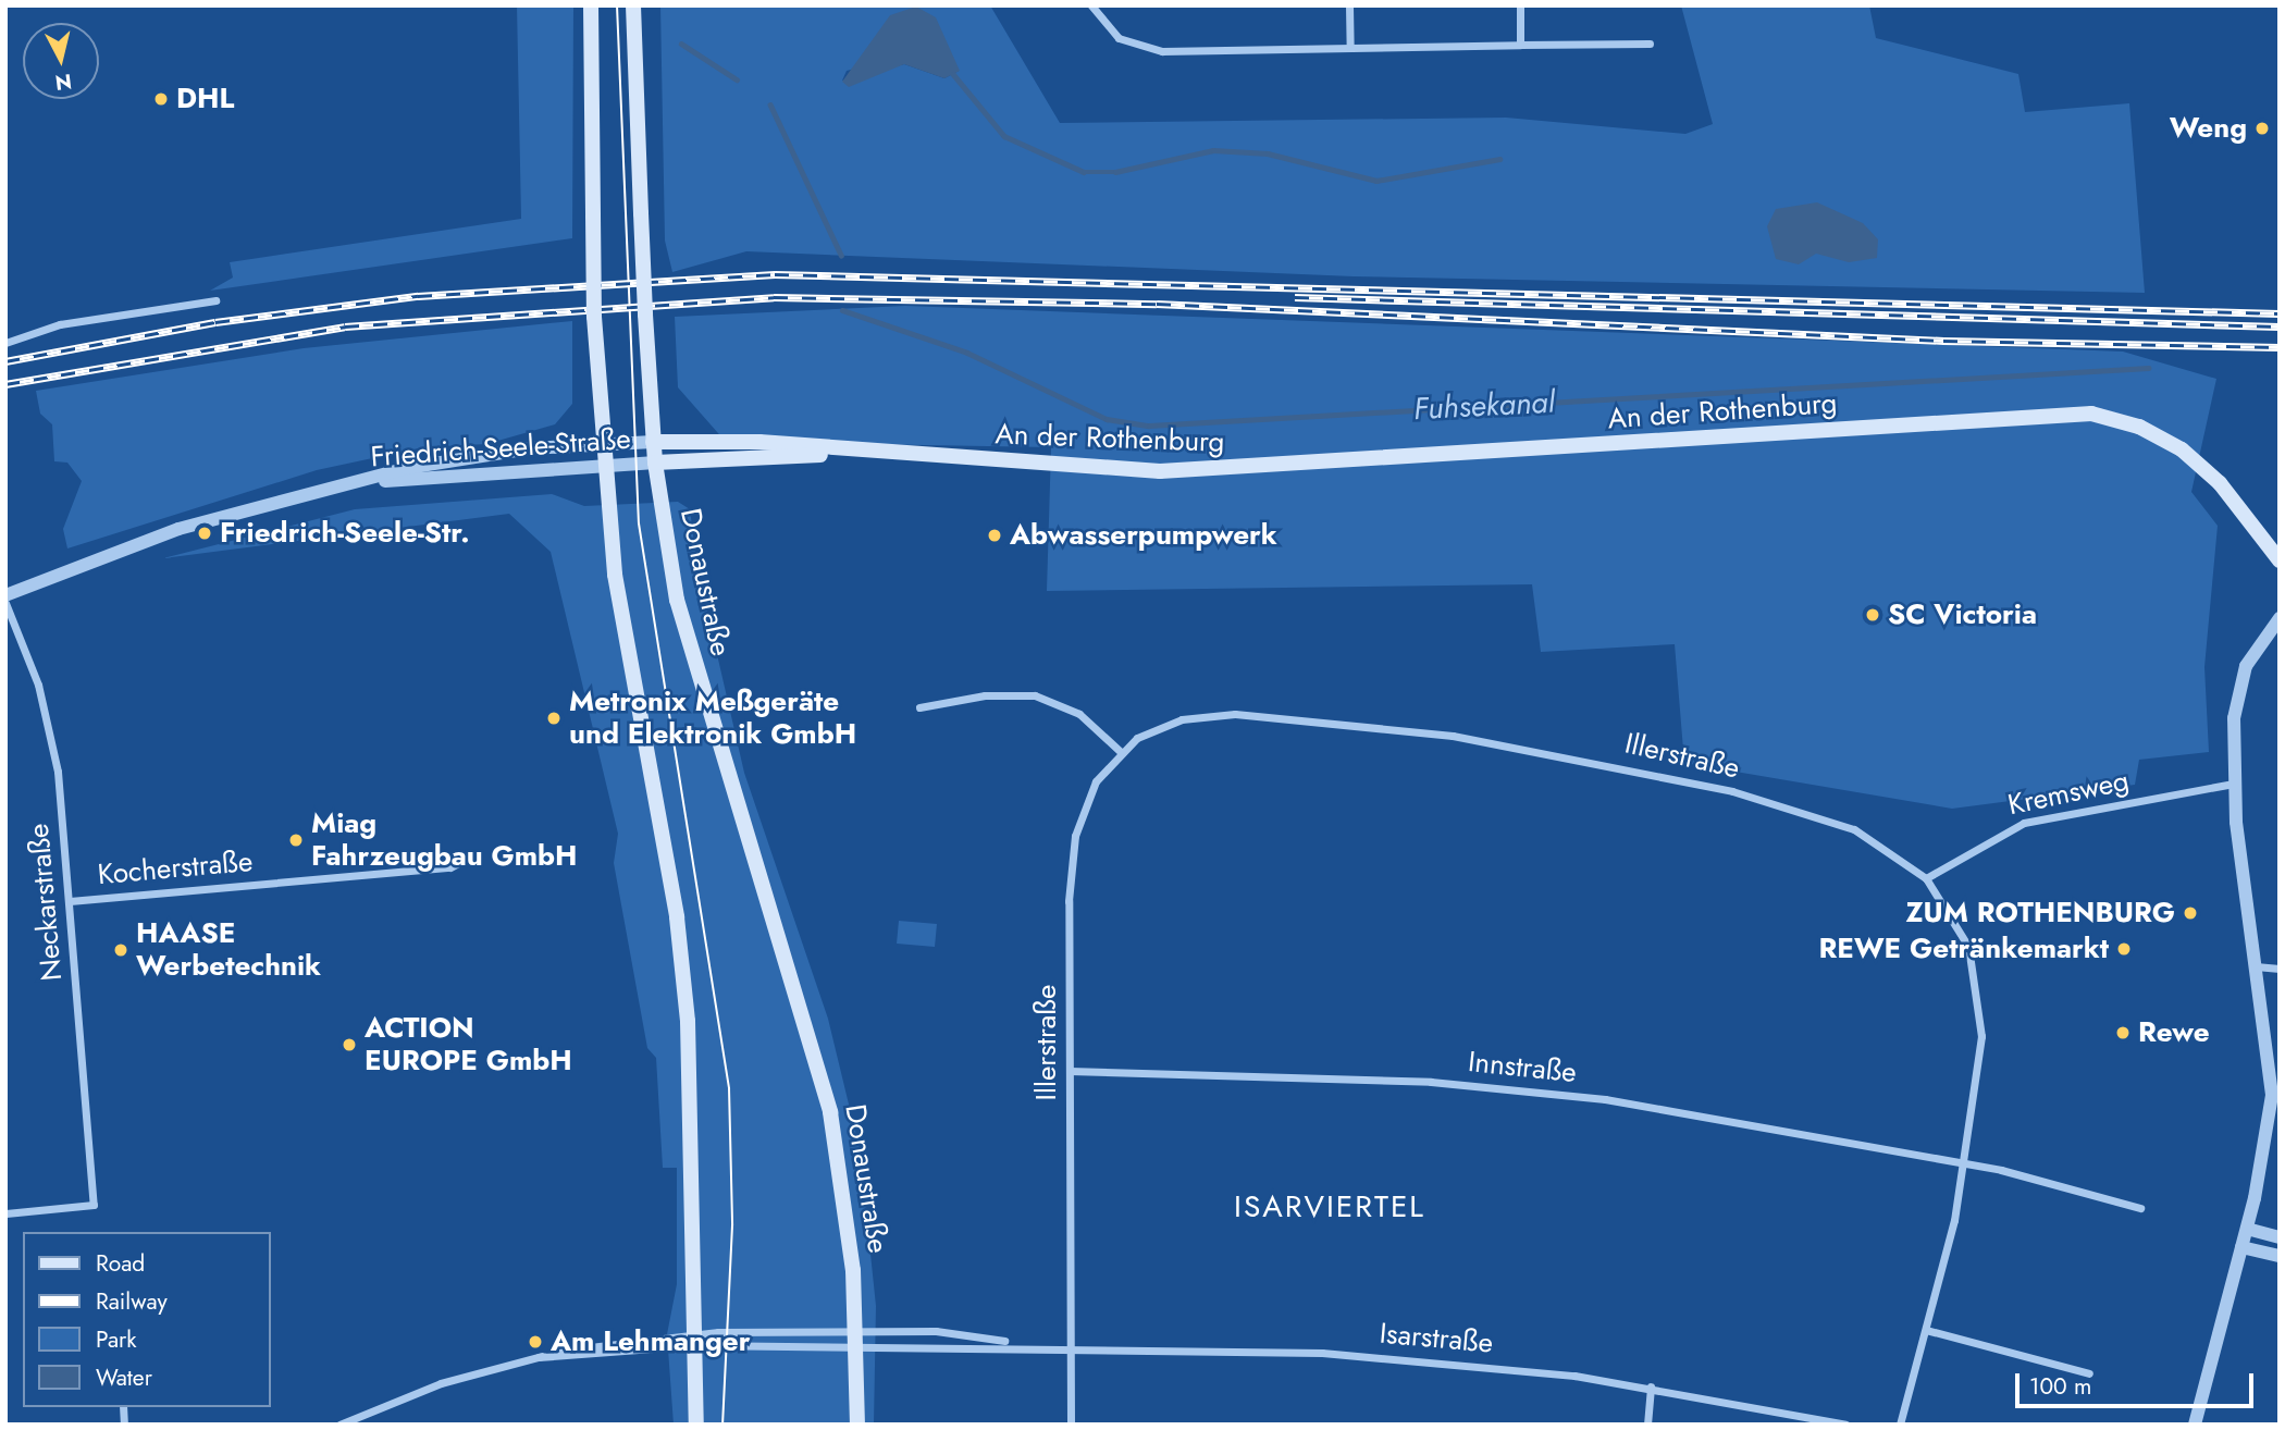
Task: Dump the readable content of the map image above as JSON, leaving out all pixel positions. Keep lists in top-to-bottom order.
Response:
{
  "streets": {
    "main road": ["An der Rothenburg", "Donaustraße"],
    "street": [
      "Friedrich-Seele-Straße",
      "Illerstraße",
      "Kremsweg",
      "Kocherstraße",
      "Neckarstraße",
      "Innstraße",
      "Isarstraße"
    ]
  },
  "crossings": [
    ["An der Rothenburg", "Friedrich-Seele-Straße"],
    ["An der Rothenburg", "Donaustraße"],
    ["Friedrich-Seele-Straße", "Donaustraße"],
    ["Donaustraße", "Isarstraße"],
    ["Illerstraße", "Kremsweg"],
    ["Illerstraße", "Innstraße"],
    ["Illerstraße", "Isarstraße"],
    ["Kocherstraße", "Neckarstraße"]
  ],
  "districts": ["ISARVIERTEL"],
  "water": ["Fuhsekanal"],
  "places": [
    "DHL",
    "Weng",
    "Friedrich-Seele-Str.",
    "Abwasserpumpwerk",
    "SC Victoria",
    "Metronix Meßgeräte und Elektronik GmbH",
    "Miag Fahrzeugbau GmbH",
    "ZUM ROTHENBURG",
    "REWE Getränkemarkt",
    "HAASE Werbetechnik",
    "Rewe",
    "ACTION EUROPE GmbH",
    "Am Lehmanger"
  ],
  "legend": [
    "Road",
    "Railway",
    "Park",
    "Water"
  ],
  "scale_bar": "100 m",
  "north": "bottom"
}
